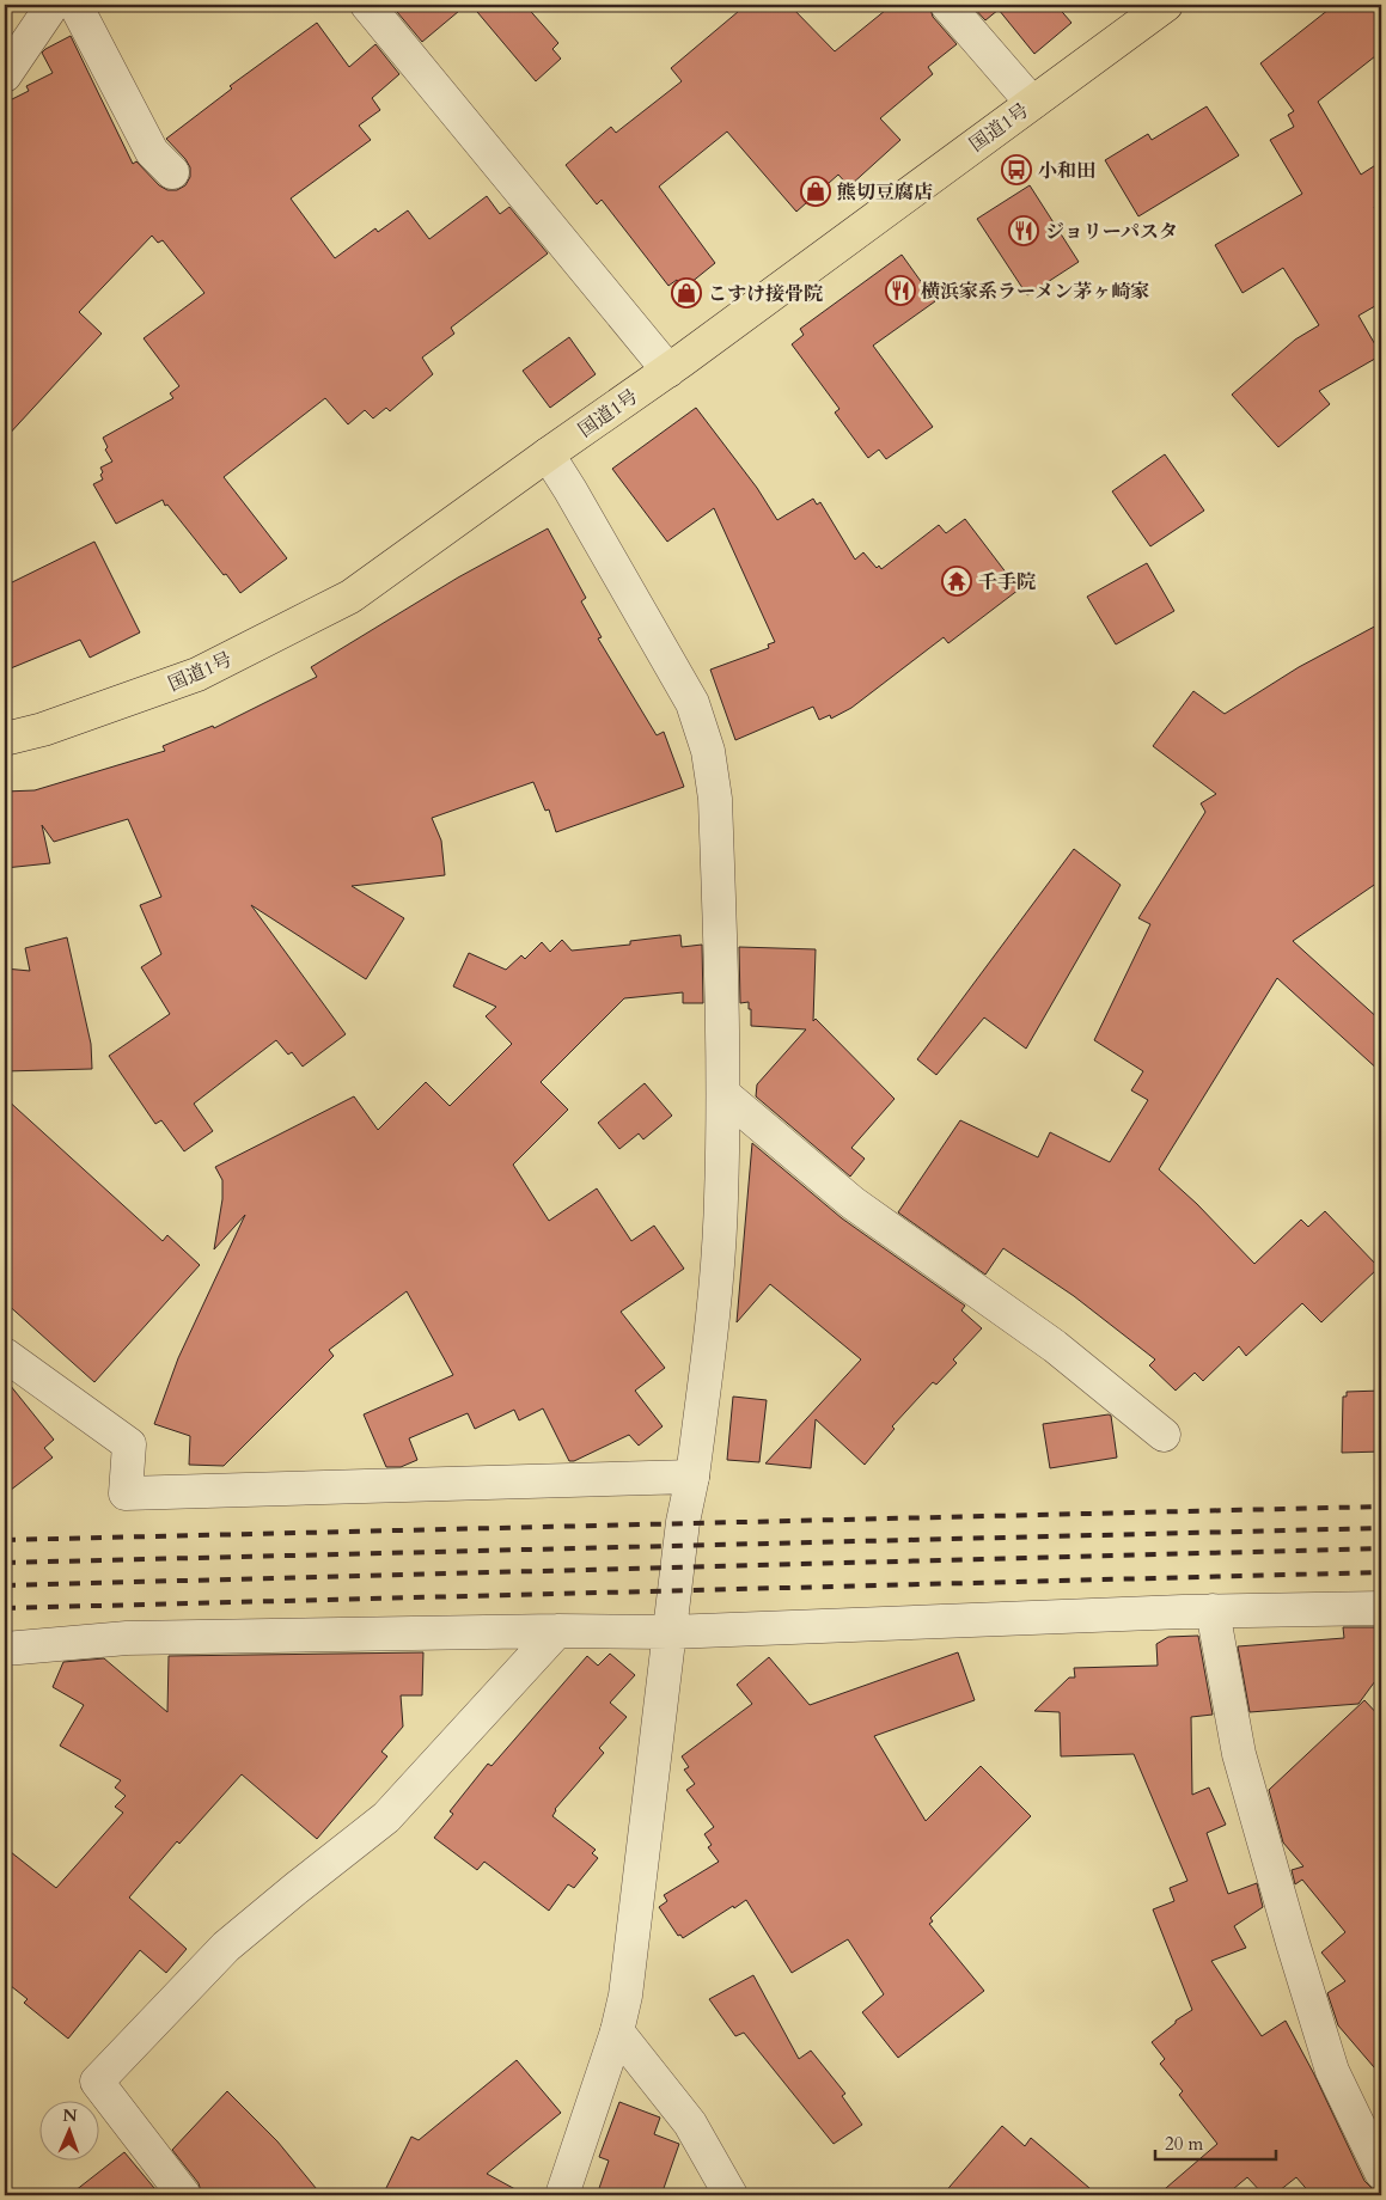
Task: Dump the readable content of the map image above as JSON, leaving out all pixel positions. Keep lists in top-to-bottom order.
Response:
{
  "streets": {
    "highway": ["国道1号"]
  },
  "places": {
    "bus stop": ["小和田"],
    "shop": ["熊切豆腐店", "こすけ接骨院"],
    "restaurant": ["ジョリーパスタ", "横浜家系ラーメン茅ヶ崎家"],
    "temple": ["千手院"]
  },
  "scale_bar": "20 m",
  "north": "top"
}
